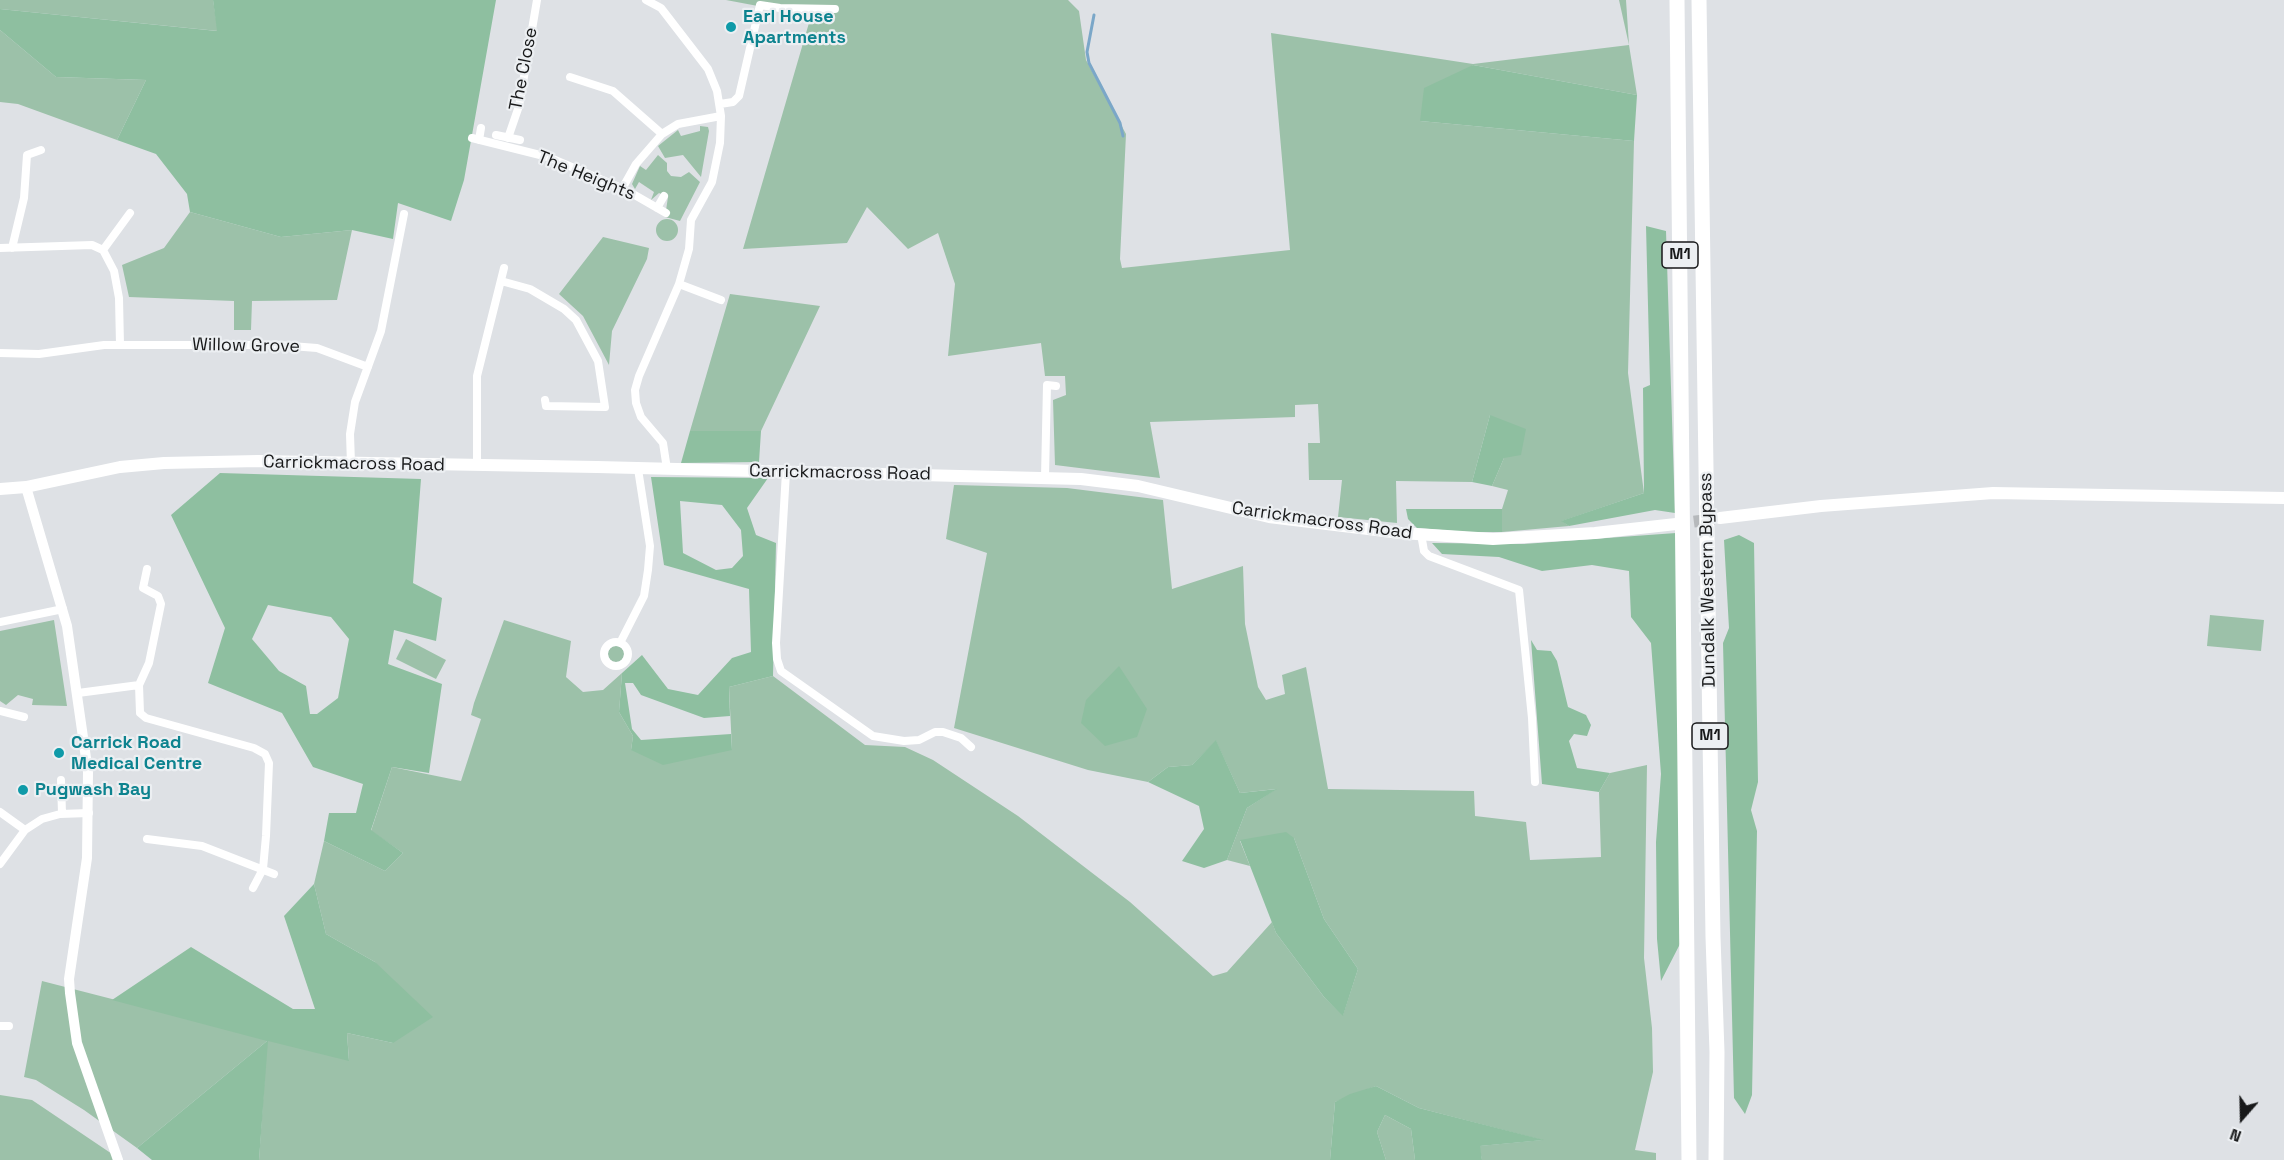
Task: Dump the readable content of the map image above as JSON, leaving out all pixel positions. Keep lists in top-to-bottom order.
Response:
{
  "streets": {
    "highway": ["M1", "Dundalk Western Bypass"],
    "main road": ["Carrickmacross Road"],
    "street": ["The Close", "The Heights", "Willow Grove"]
  },
  "crossings": [
    ["Carrickmacross Road", "Dundalk Western Bypass"]
  ],
  "places": ["Earl House Apartments", "Carrick Road Medical Centre", "Pugwash Bay"],
  "north": "bottom"
}
